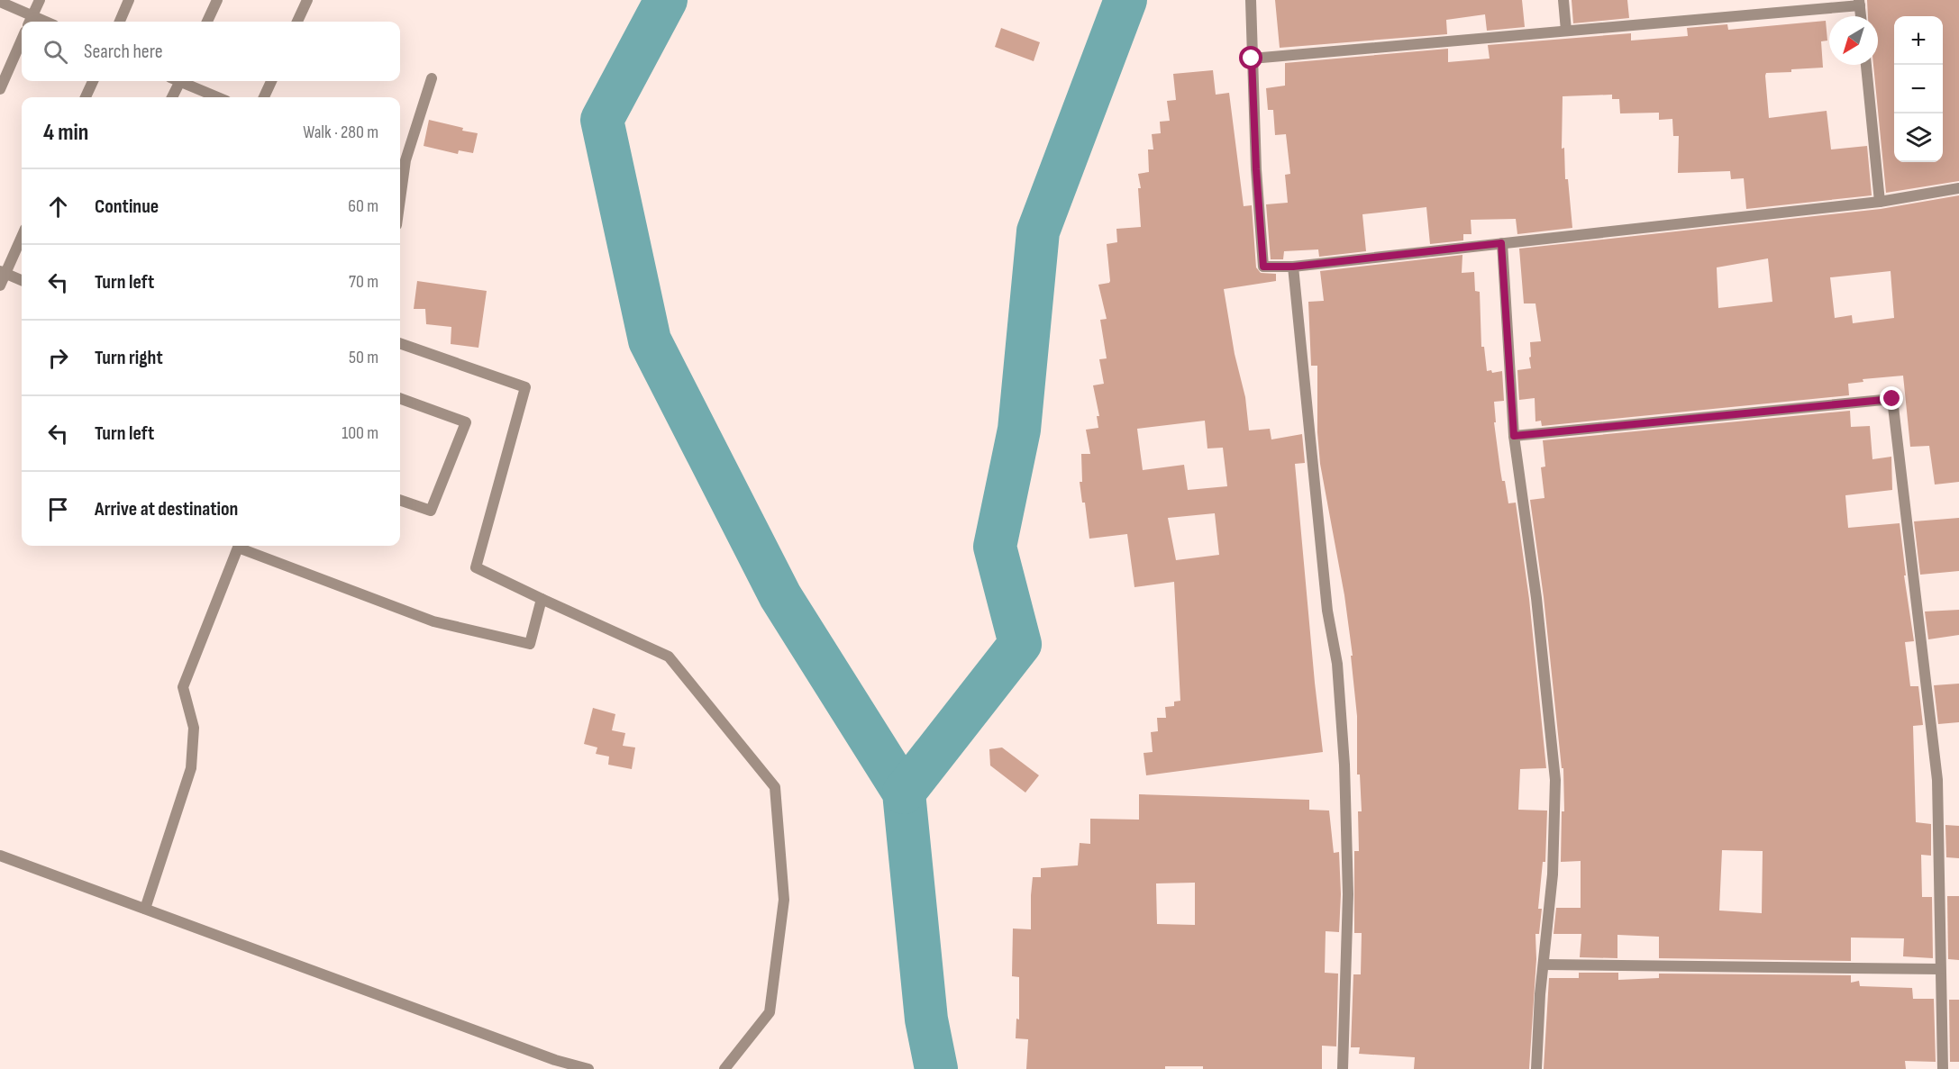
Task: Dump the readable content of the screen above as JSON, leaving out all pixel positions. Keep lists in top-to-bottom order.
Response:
{
  "north": "bottom left",
  "page": {
    "map_buttons": ["+", "−"],
    "search": "Search here",
    "heading": ["4 min", "Walk · 280 m"],
    "list": [
      ["Continue", "60 m"],
      ["Turn left", "70 m"],
      ["Turn right", "50 m"],
      ["Turn left", "100 m"],
      "Arrive at destination"
    ]
  }
}
